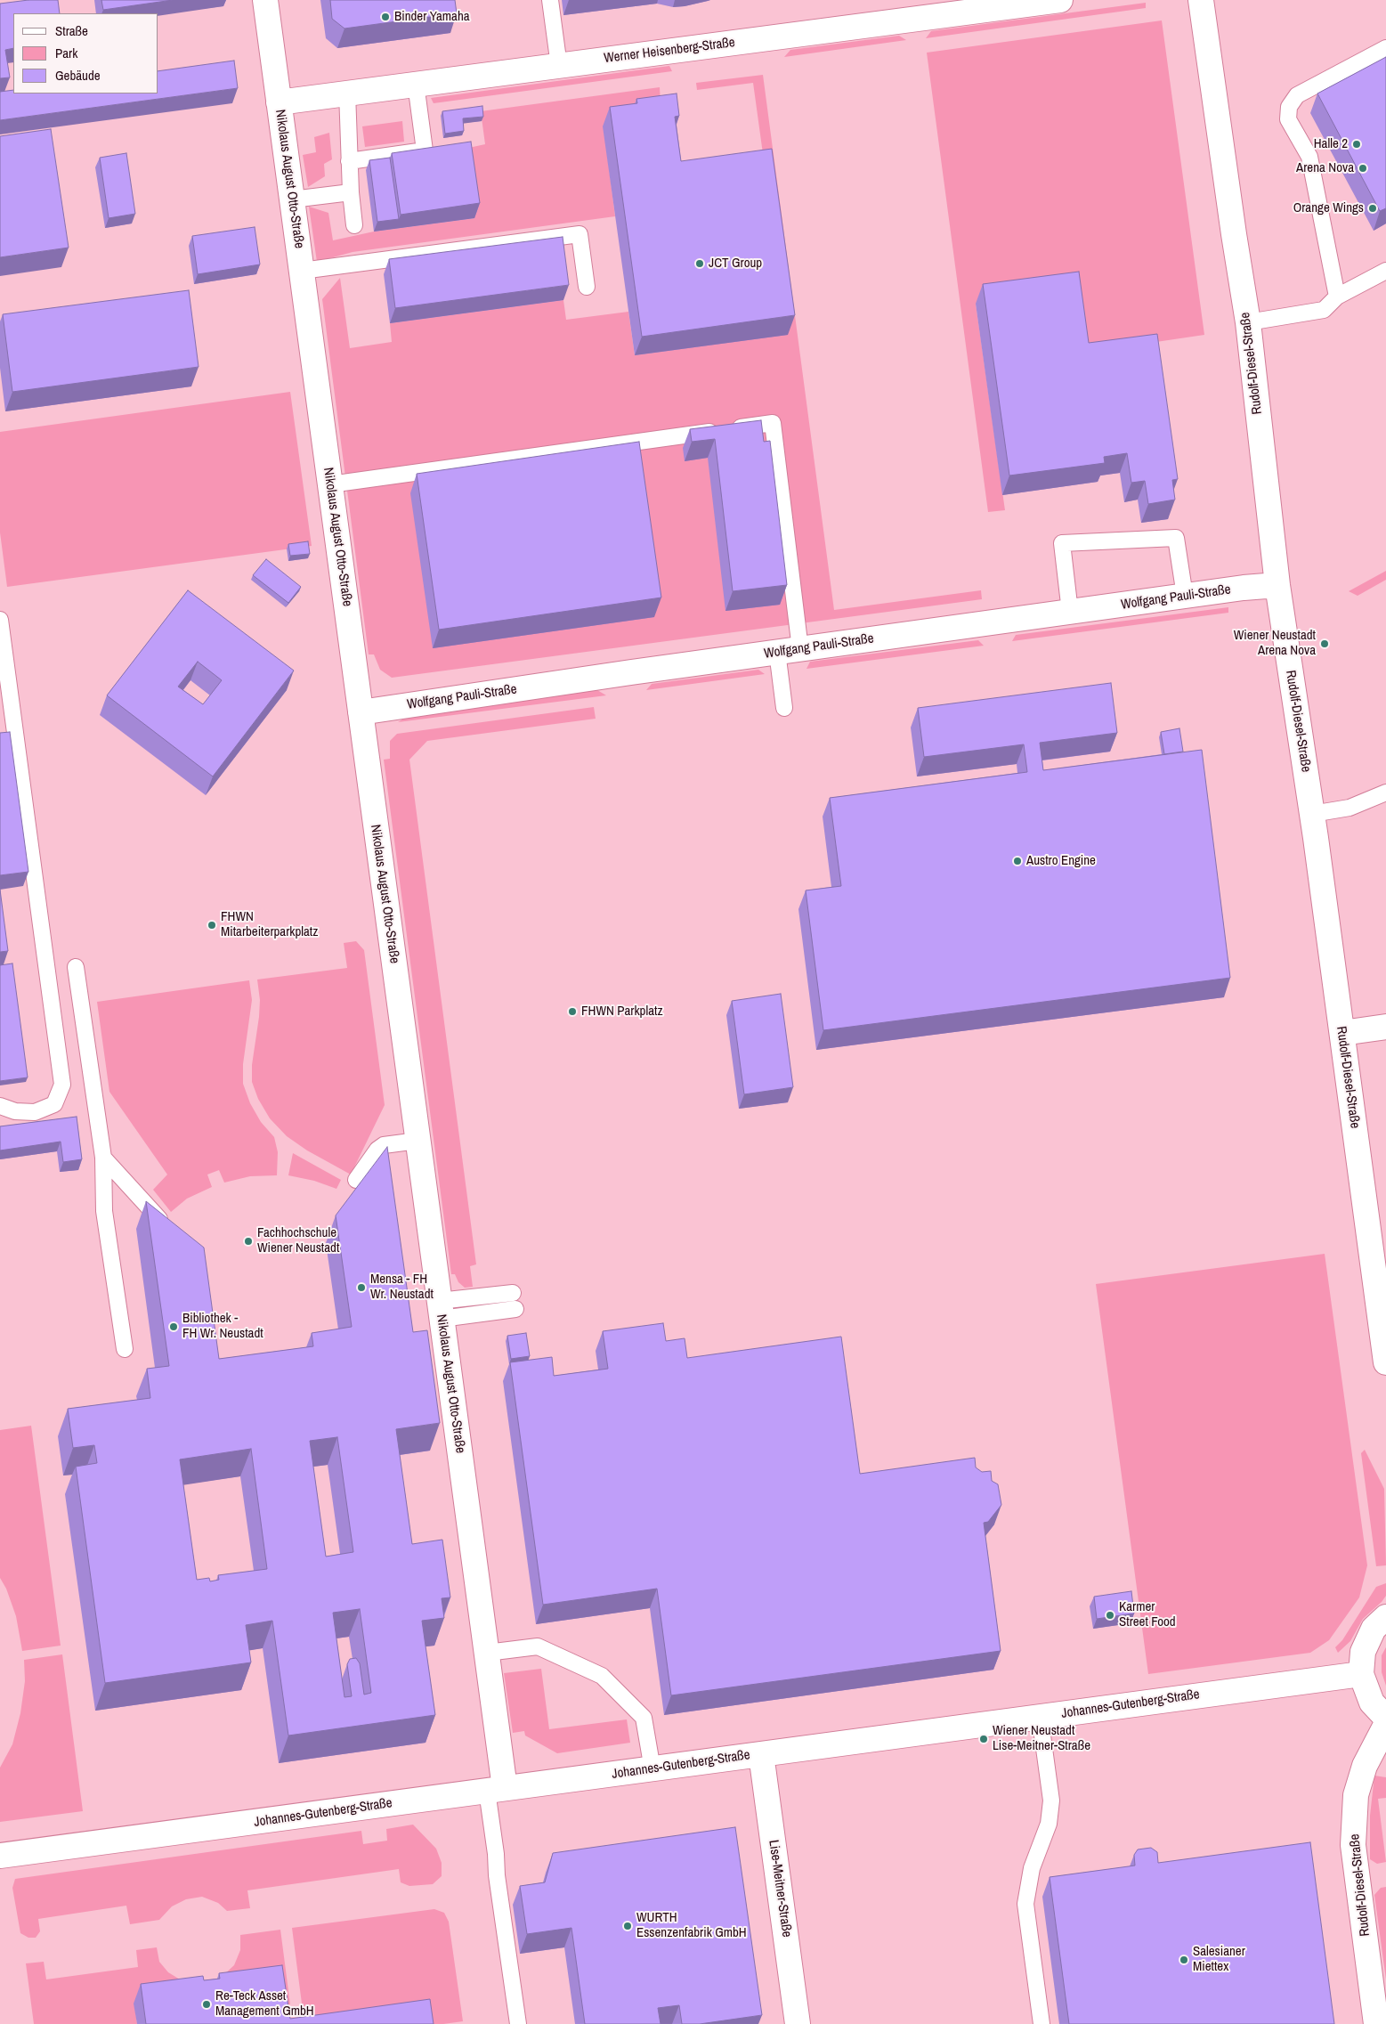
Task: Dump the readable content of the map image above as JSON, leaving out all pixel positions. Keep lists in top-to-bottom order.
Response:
{
  "streets": {
    "street": [
      "Werner Heisenberg-Straße",
      "Nikolaus August Otto-Straße",
      "Rudolf-Diesel-Straße",
      "Wolfgang Pauli-Straße",
      "Johannes-Gutenberg-Straße",
      "Lise-Meitner-Straße"
    ]
  },
  "crossings": [
    ["Werner Heisenberg-Straße", "Nikolaus August Otto-Straße"],
    ["Nikolaus August Otto-Straße", "Wolfgang Pauli-Straße"],
    ["Nikolaus August Otto-Straße", "Johannes-Gutenberg-Straße"],
    ["Rudolf-Diesel-Straße", "Wolfgang Pauli-Straße"],
    ["Johannes-Gutenberg-Straße", "Lise-Meitner-Straße"]
  ],
  "places": [
    "Binder Yamaha",
    "Halle 2",
    "Arena Nova",
    "Orange Wings",
    "JCT Group",
    "Wiener Neustadt Arena Nova",
    "Austro Engine",
    "FHWN Mitarbeiterparkplatz",
    "FHWN Parkplatz",
    "Fachhochschule Wiener Neustadt",
    "Mensa - FH Wr. Neustadt",
    "Bibliothek - FH Wr. Neustadt",
    "Karmer Street Food",
    "Wiener Neustadt Lise-Meitner-Straße",
    "WURTH Essenzenfabrik GmbH",
    "Salesianer Miettex",
    "Re-Teck Asset Management GmbH"
  ],
  "legend": ["Straße", "Park", "Gebäude"]
}
